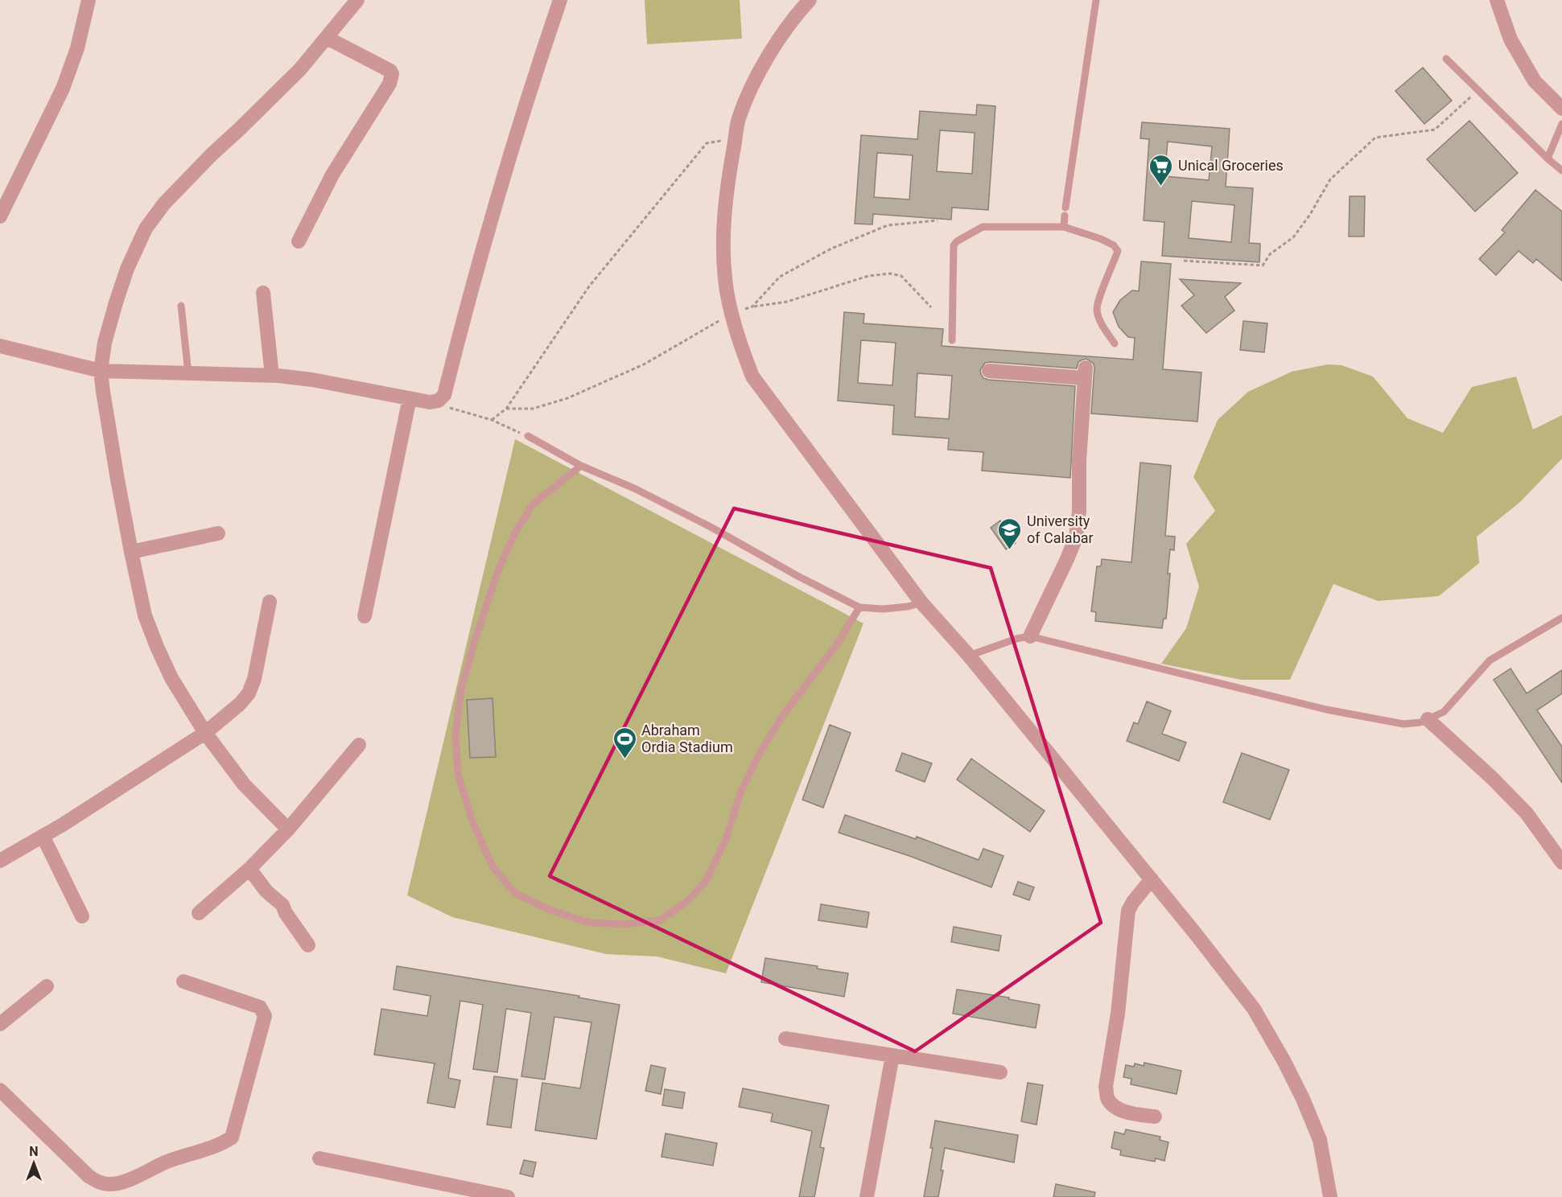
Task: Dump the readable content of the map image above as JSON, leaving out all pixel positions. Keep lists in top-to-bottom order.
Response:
{
  "places": {
    "supermarket": ["Unical Groceries"],
    "school or university": ["University of Calabar"],
    "sports": ["Abraham Ordia Stadium"]
  },
  "north": "top"
}
